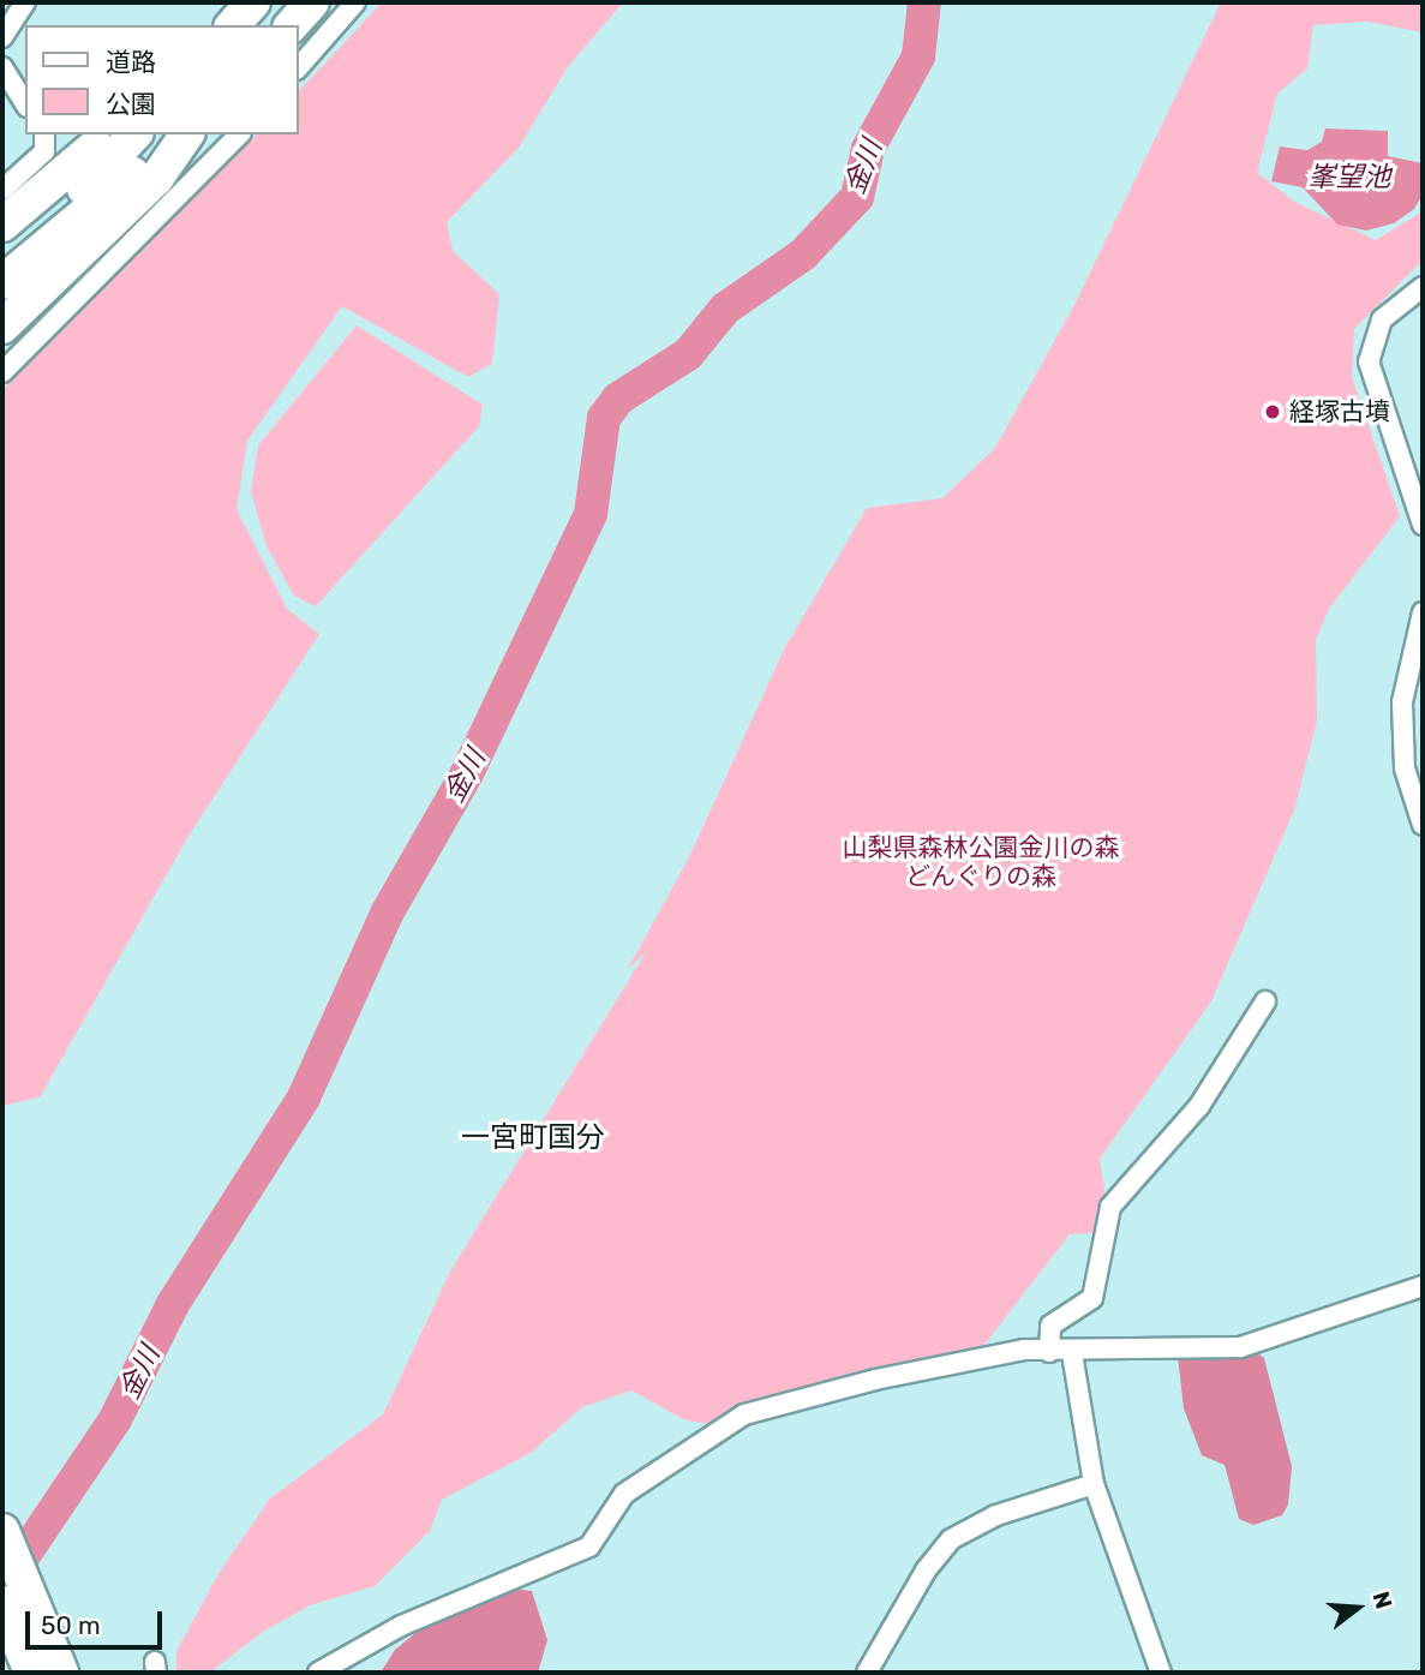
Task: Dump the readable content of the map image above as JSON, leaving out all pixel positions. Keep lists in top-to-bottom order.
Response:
{
  "districts": ["一宮町国分"],
  "water": ["金川", "峯望池"],
  "parks": ["山梨県森林公園金川の森 どんぐりの森"],
  "places": ["経塚古墳"],
  "legend": ["道路", "公園"],
  "scale_bar": "50 m",
  "north": "right"
}
